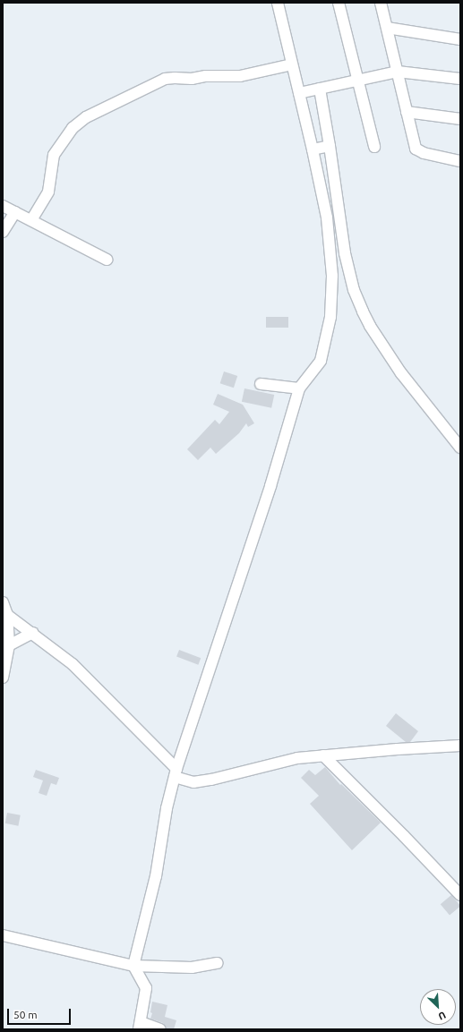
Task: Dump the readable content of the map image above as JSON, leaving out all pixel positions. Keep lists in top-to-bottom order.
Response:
{
  "scale_bar": "50 m",
  "north": "bottom right"
}
